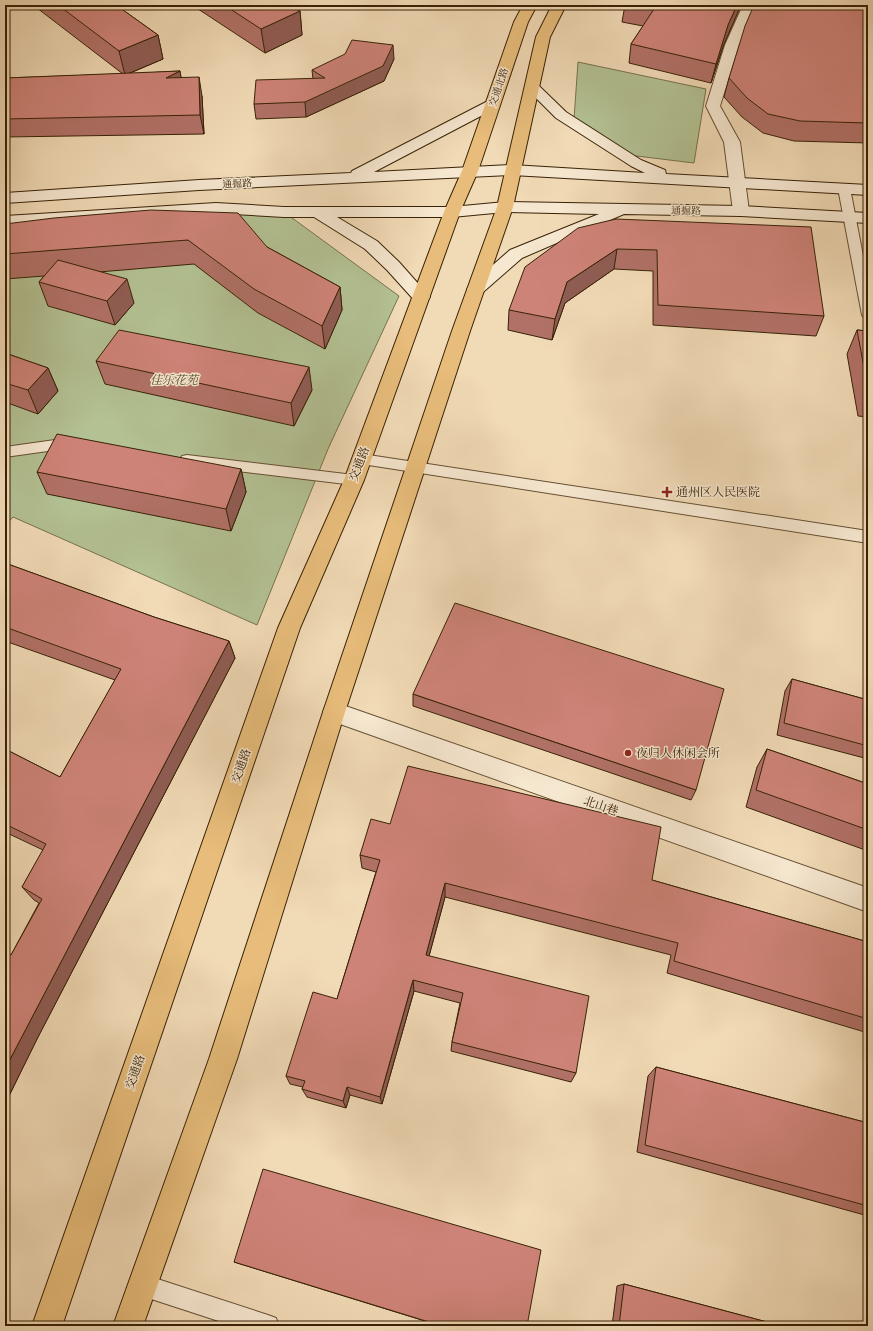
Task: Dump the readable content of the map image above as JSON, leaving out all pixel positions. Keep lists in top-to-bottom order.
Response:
{
  "streets": {
    "main road": [
      "交通北路",
      "通掘路",
      "交通路",
      "北山巷"
    ]
  },
  "crossings": [
    ["交通北路", "通掘路"],
    ["交通北路", "交通路"],
    ["通掘路", "交通路"]
  ],
  "parks": ["佳乐花苑"],
  "places": {
    "health": ["通州区人民医院"],
    "other": ["夜归人休闲会所"]
  }
}
